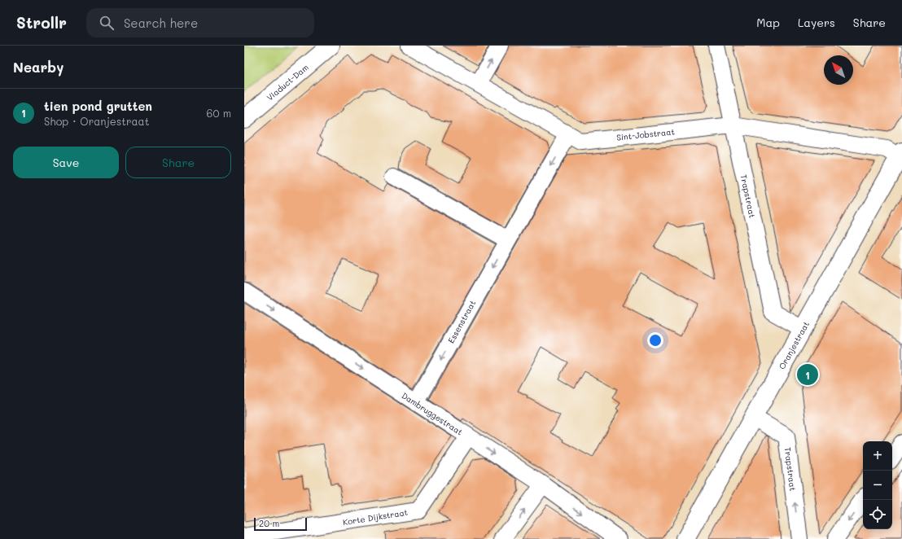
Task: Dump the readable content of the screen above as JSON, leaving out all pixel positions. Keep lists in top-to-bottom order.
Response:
{
  "streets": {
    "street": [
      "Viaduct-Dam",
      "Sint-Jobstraat",
      "Trapstraat",
      "Essenstraat",
      "Oranjestraat",
      "Dambruggestraat",
      "Korte Dijkstraat"
    ]
  },
  "crossings": [
    ["Sint-Jobstraat", "Trapstraat"],
    ["Sint-Jobstraat", "Essenstraat"],
    ["Sint-Jobstraat", "Oranjestraat"],
    ["Trapstraat", "Oranjestraat"],
    ["Essenstraat", "Dambruggestraat"],
    ["Dambruggestraat", "Korte Dijkstraat"]
  ],
  "one_way": ["Essenstraat", "Dambruggestraat"],
  "scale_bar": "20 m",
  "north": "top left",
  "page": {
    "header": "Strollr",
    "search": "Search here",
    "nav": ["Map", "Layers", "Share"],
    "heading": "Nearby",
    "list": [
      {
        "mark": "1",
        "name": "tien pond grutten",
        "note": "Shop · Oranjestraat",
        "value": "60 m"
      }
    ],
    "buttons": ["Save", "Share"],
    "pins": "1",
    "map_buttons": ["+", "−"],
    "scale": "20 m"
  }
}
